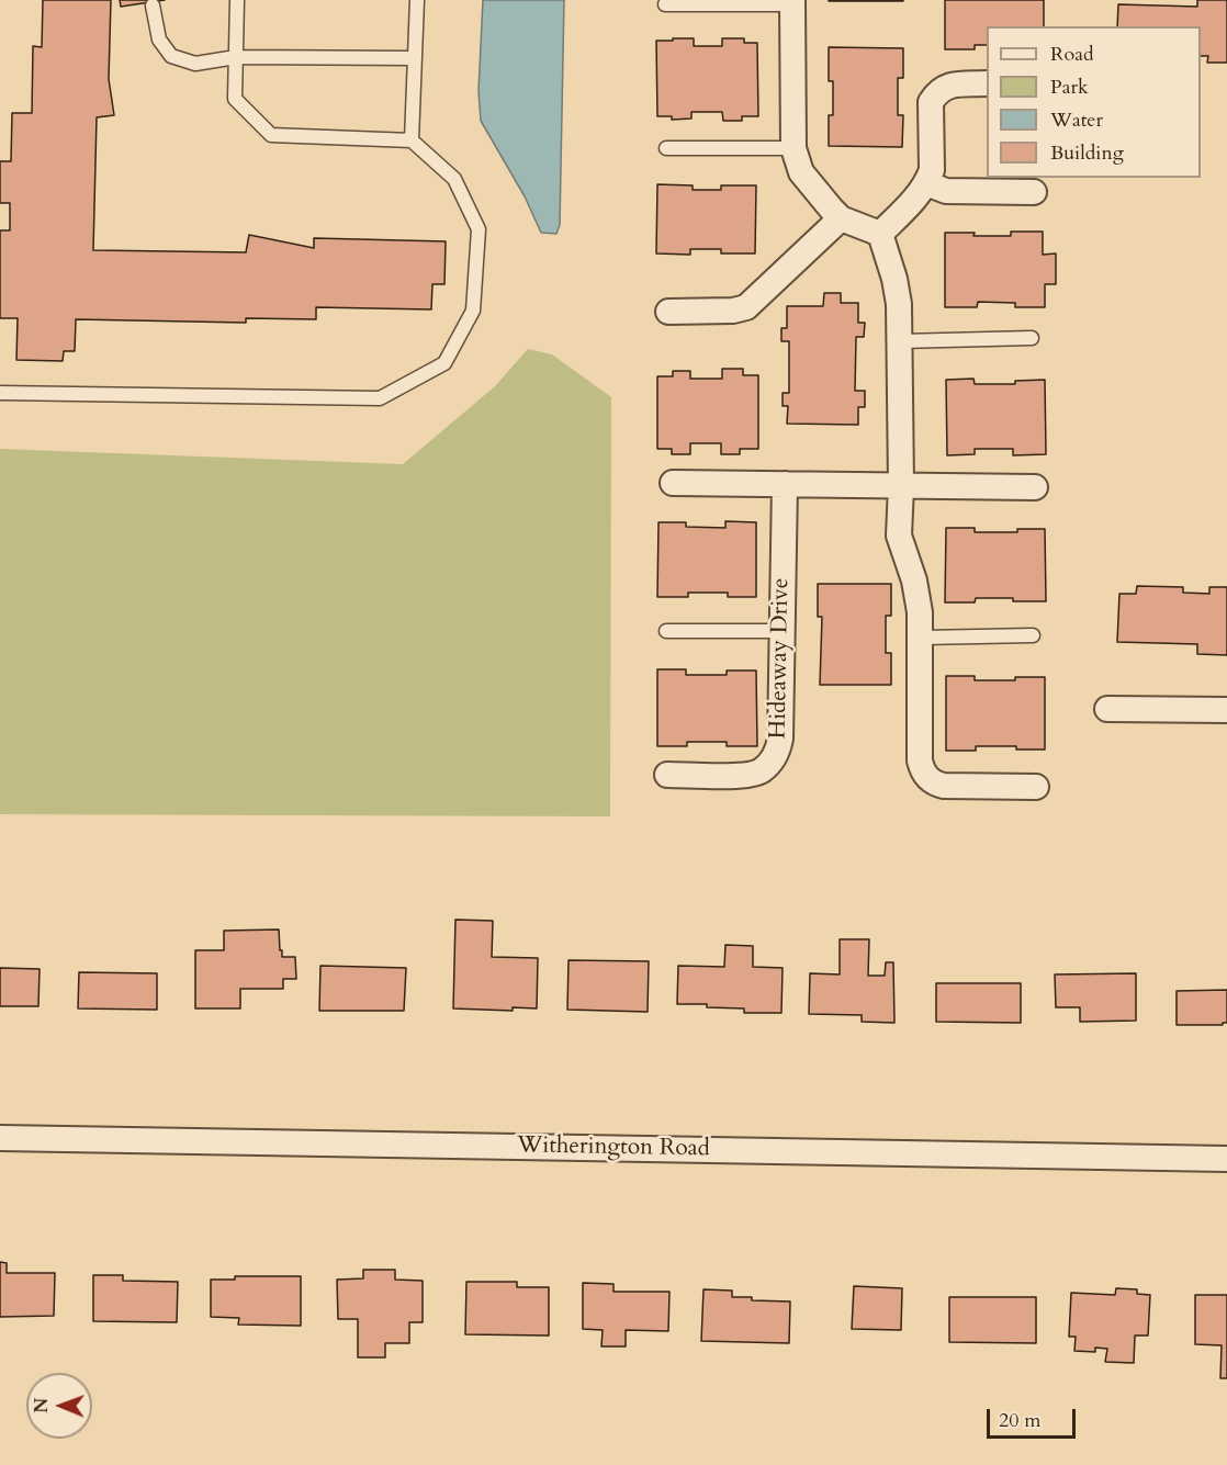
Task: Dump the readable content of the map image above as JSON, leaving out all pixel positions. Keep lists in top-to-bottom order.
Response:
{
  "streets": {
    "street": ["Hideaway Drive", "Witherington Road"]
  },
  "legend": [
    "Road",
    "Park",
    "Water",
    "Building"
  ],
  "scale_bar": "20 m",
  "north": "left"
}
